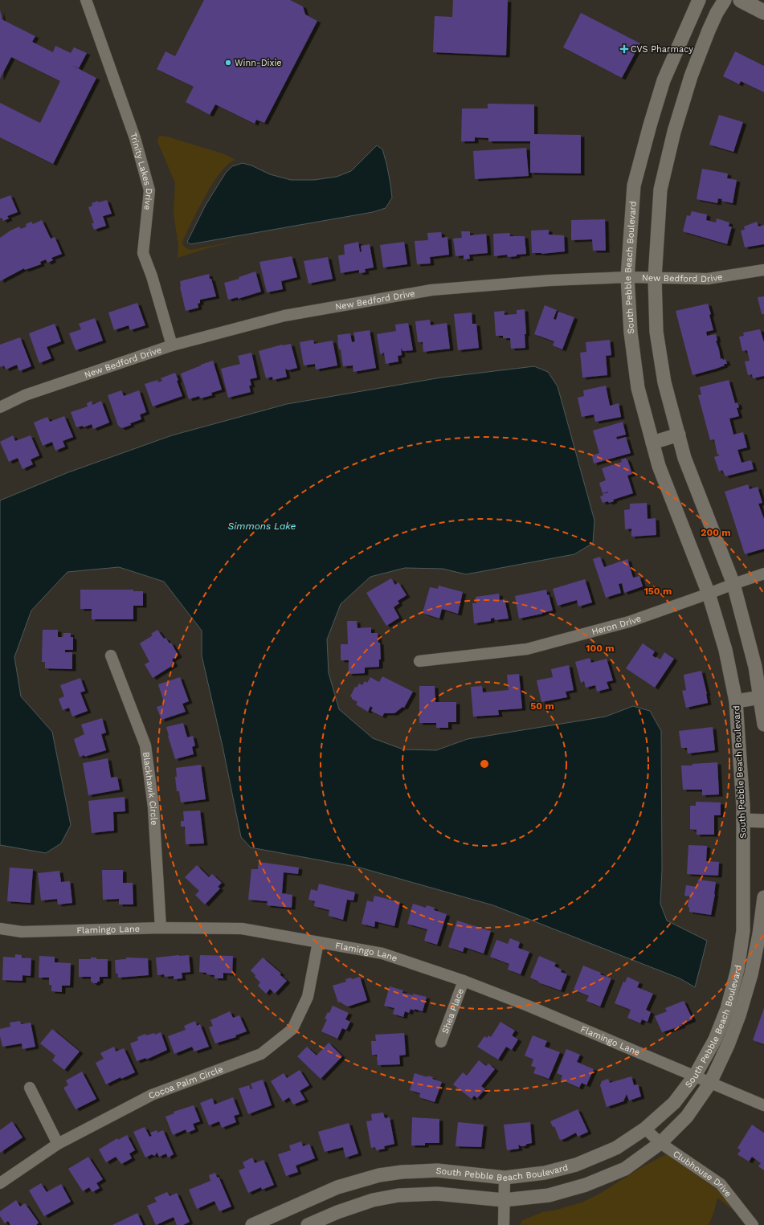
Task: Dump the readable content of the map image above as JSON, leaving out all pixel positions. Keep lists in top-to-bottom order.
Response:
{
  "streets": {
    "street": [
      "Trinity Lakes Drive",
      "South Pebble Beach Boulevard",
      "New Bedford Drive",
      "Heron Drive",
      "Blackhawk Circle",
      "Flamingo Lane",
      "Shea Place",
      "Cocoa Palm Circle",
      "Clubhouse Drive"
    ]
  },
  "crossings": [
    ["Trinity Lakes Drive", "New Bedford Drive"],
    ["South Pebble Beach Boulevard", "New Bedford Drive"],
    ["South Pebble Beach Boulevard", "Heron Drive"],
    ["South Pebble Beach Boulevard", "Flamingo Lane"],
    ["South Pebble Beach Boulevard", "Clubhouse Drive"],
    ["Blackhawk Circle", "Flamingo Lane"],
    ["Flamingo Lane", "Shea Place"],
    ["Flamingo Lane", "Cocoa Palm Circle"]
  ],
  "water": ["Simmons Lake"],
  "places": {
    "health": ["CVS Pharmacy"],
    "other": ["Winn-Dixie"]
  },
  "rings": [
    "200 m",
    "150 m",
    "100 m",
    "50 m"
  ]
}
